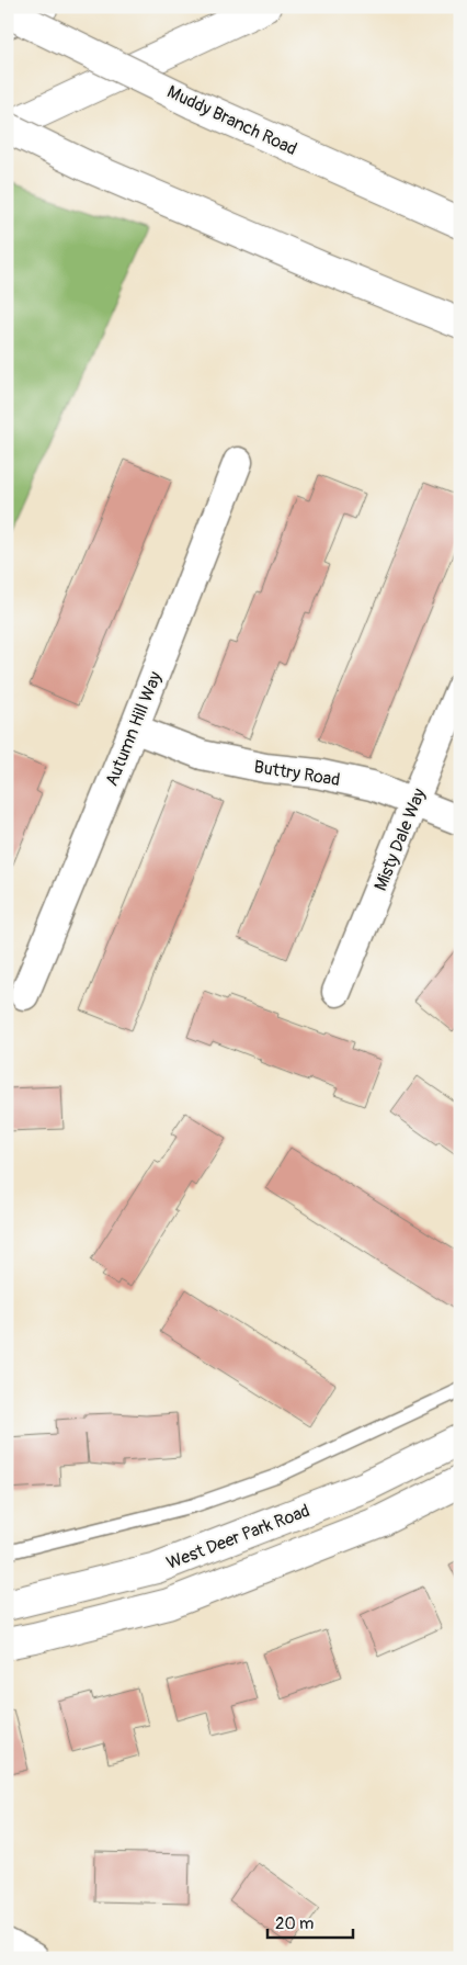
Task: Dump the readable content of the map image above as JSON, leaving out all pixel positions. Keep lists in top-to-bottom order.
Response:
{
  "streets": {
    "main road": ["Muddy Branch Road", "West Deer Park Road"],
    "street": ["Autumn Hill Way", "Buttry Road", "Misty Dale Way"]
  },
  "crossings": [
    ["Autumn Hill Way", "Buttry Road"],
    ["Buttry Road", "Misty Dale Way"]
  ],
  "scale_bar": "20 m"
}
